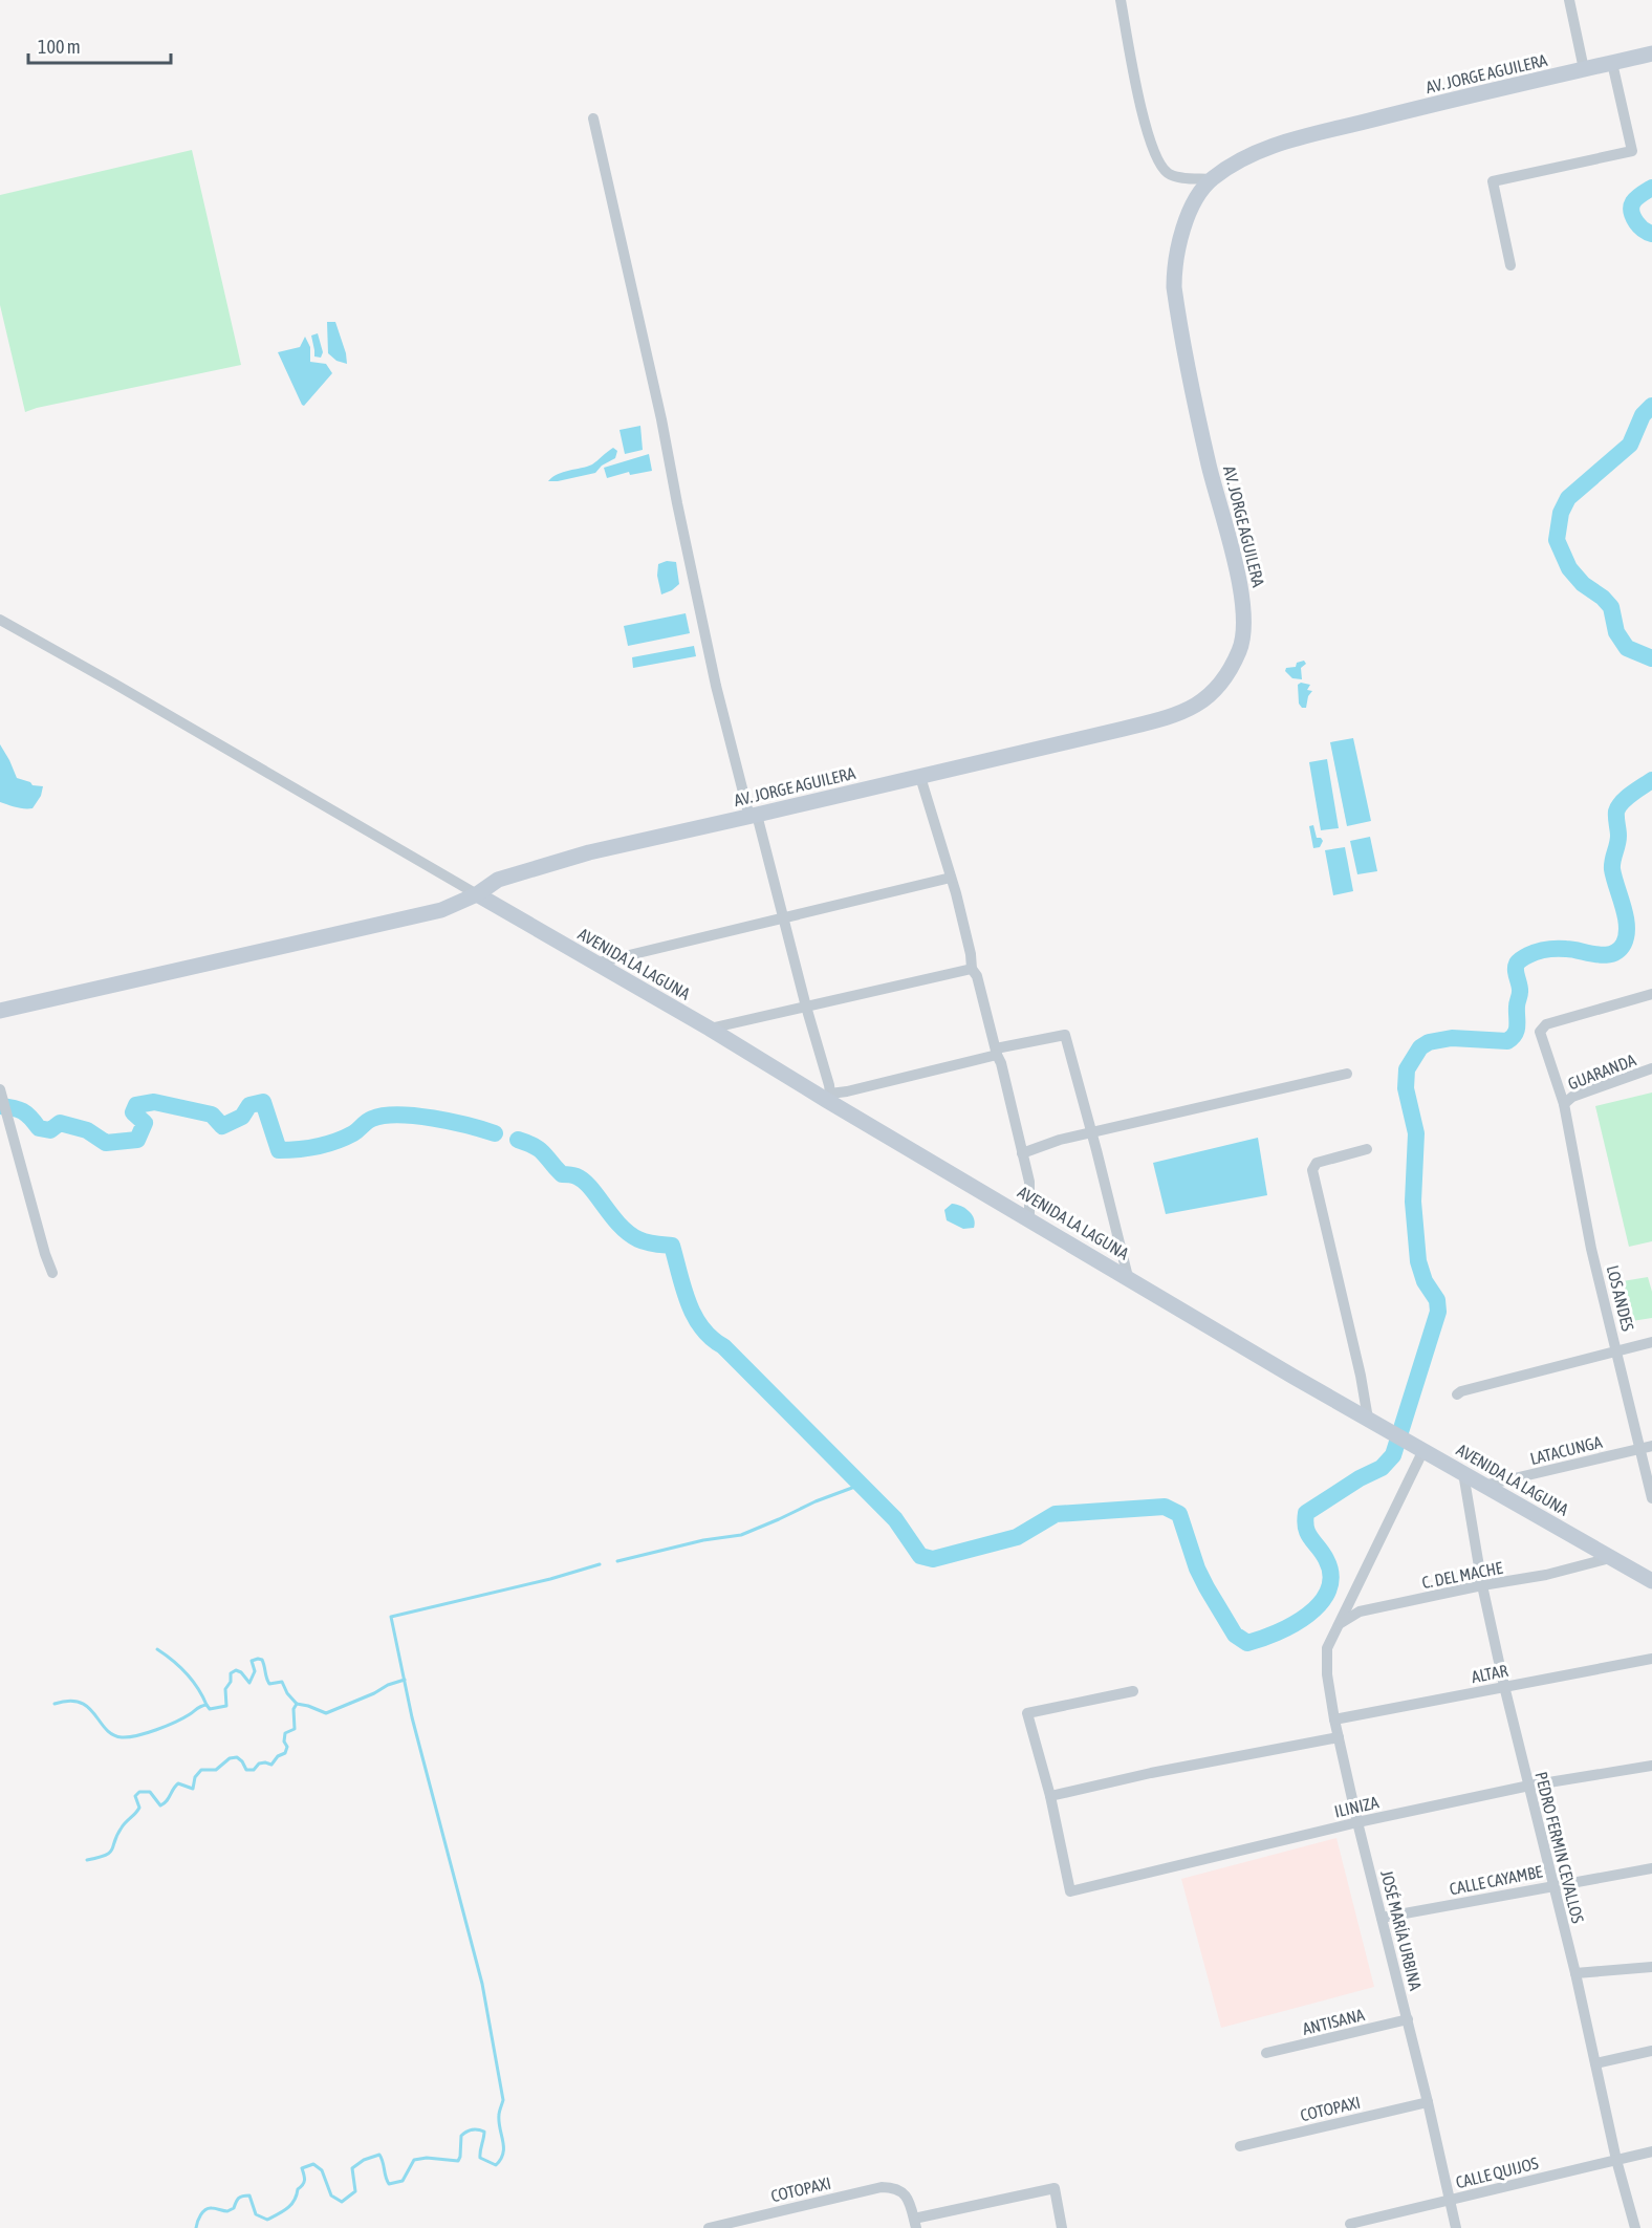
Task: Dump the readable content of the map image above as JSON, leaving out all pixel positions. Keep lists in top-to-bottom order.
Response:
{
  "streets": {
    "street": [
      "AV. JORGE AGUILERA",
      "AVENIDA LA LAGUNA",
      "GUARANDA",
      "LOS ANDES",
      "LATACUNGA",
      "C. DEL MACHE",
      "ALTAR",
      "ILINIZA",
      "PEDRO FERMIN CEVALLOS",
      "CALLE CAYAMBE",
      "JOSÉ MARÍA URBINA",
      "ANTISANA",
      "COTOPAXI",
      "CALLE QUIJOS"
    ]
  },
  "crossings": [
    ["AV. JORGE AGUILERA", "AVENIDA LA LAGUNA"],
    ["AVENIDA LA LAGUNA", "LATACUNGA"],
    ["AVENIDA LA LAGUNA", "C. DEL MACHE"],
    ["AVENIDA LA LAGUNA", "PEDRO FERMIN CEVALLOS"],
    ["GUARANDA", "LOS ANDES"],
    ["LOS ANDES", "LATACUNGA"],
    ["C. DEL MACHE", "PEDRO FERMIN CEVALLOS"],
    ["C. DEL MACHE", "JOSÉ MARÍA URBINA"],
    ["ALTAR", "PEDRO FERMIN CEVALLOS"],
    ["ALTAR", "JOSÉ MARÍA URBINA"],
    ["ILINIZA", "PEDRO FERMIN CEVALLOS"],
    ["ILINIZA", "JOSÉ MARÍA URBINA"],
    ["PEDRO FERMIN CEVALLOS", "CALLE CAYAMBE"],
    ["PEDRO FERMIN CEVALLOS", "CALLE QUIJOS"],
    ["CALLE CAYAMBE", "JOSÉ MARÍA URBINA"],
    ["JOSÉ MARÍA URBINA", "ANTISANA"],
    ["JOSÉ MARÍA URBINA", "COTOPAXI"],
    ["JOSÉ MARÍA URBINA", "CALLE QUIJOS"]
  ],
  "scale_bar": "100 m"
}
